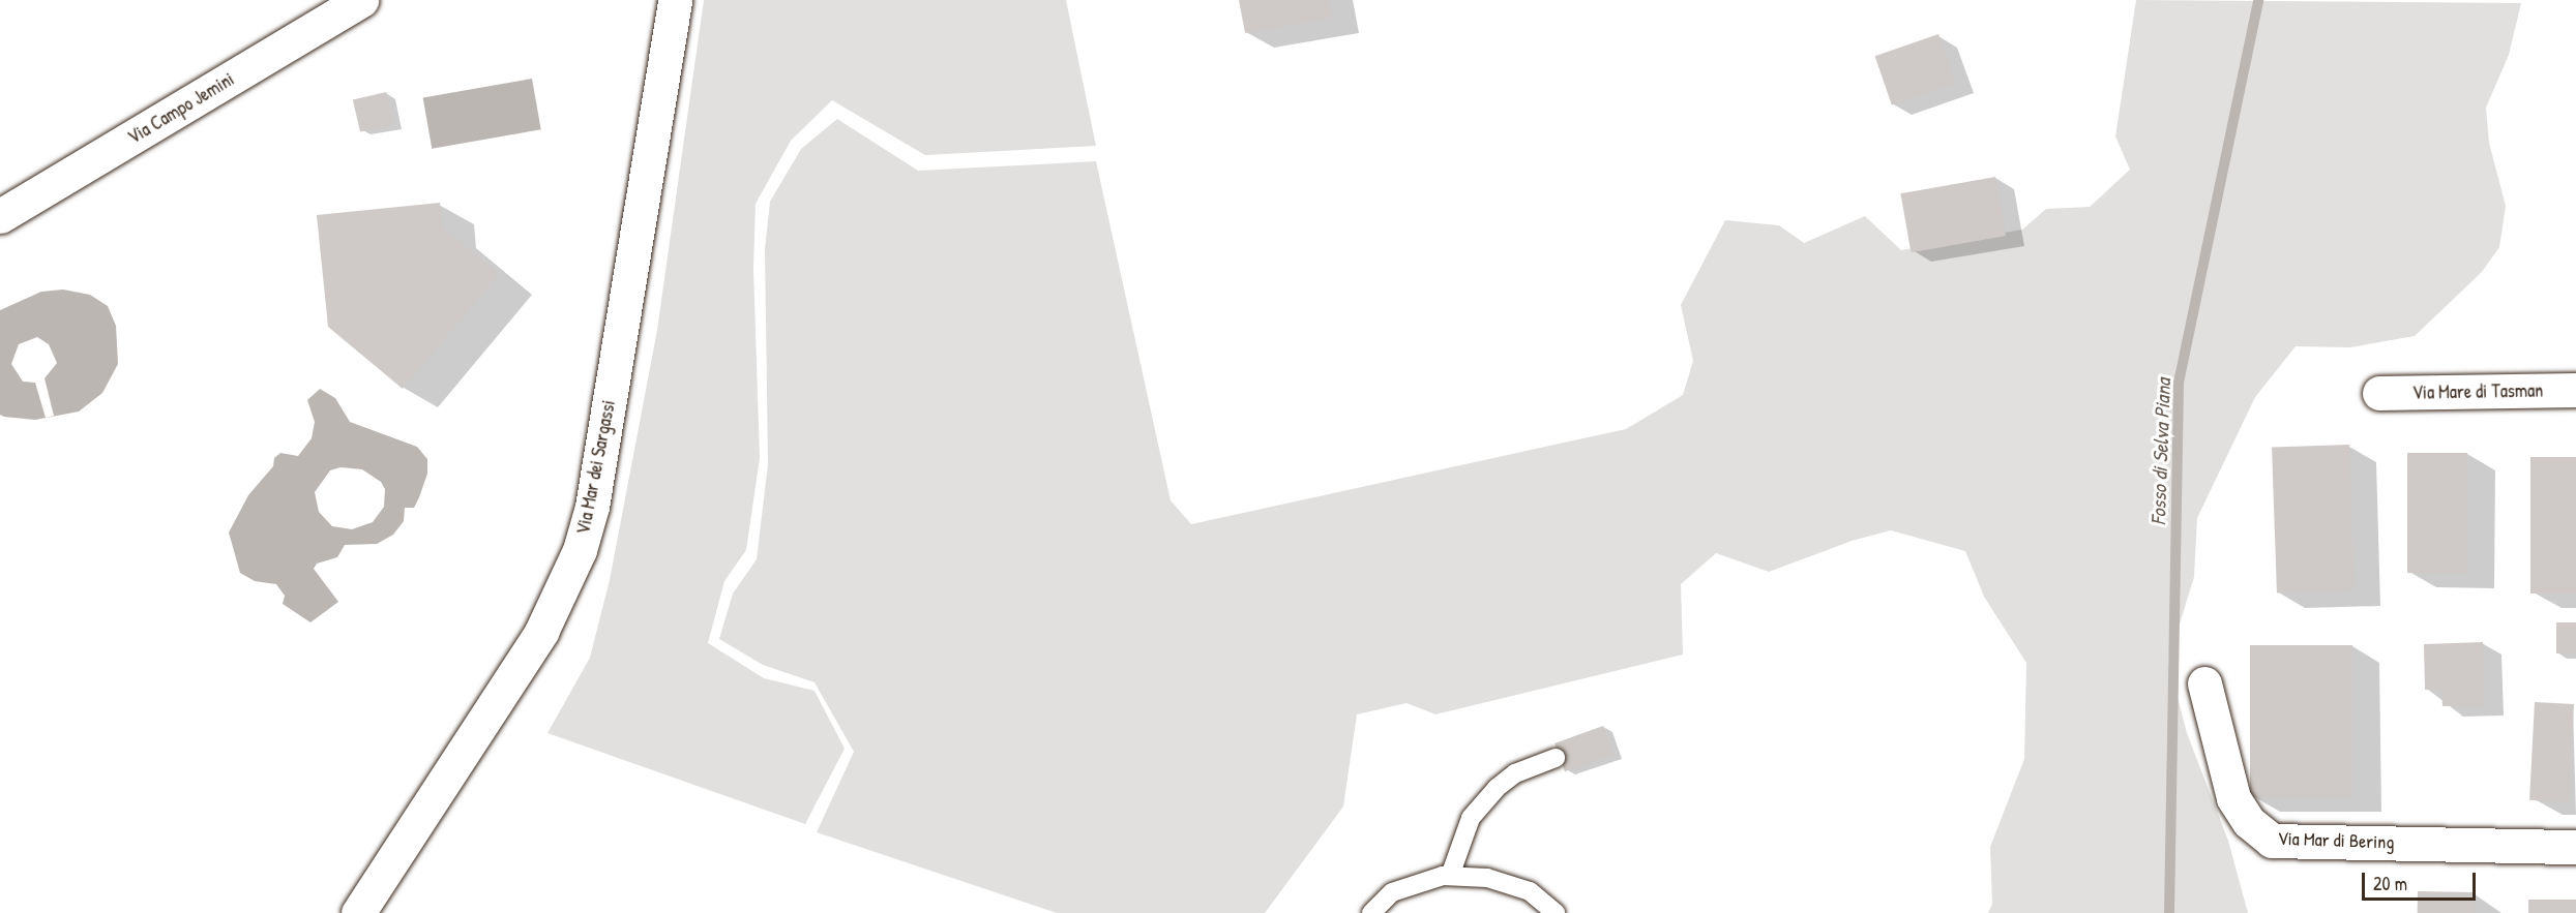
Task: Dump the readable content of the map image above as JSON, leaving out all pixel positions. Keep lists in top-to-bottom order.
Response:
{
  "streets": {
    "street": [
      "Via Campo Jemini",
      "Via Mare di Tasman",
      "Via Mar dei Sargassi",
      "Via Mar di Bering"
    ]
  },
  "water": ["Fosso di Selva Piana"],
  "scale_bar": "20 m"
}
